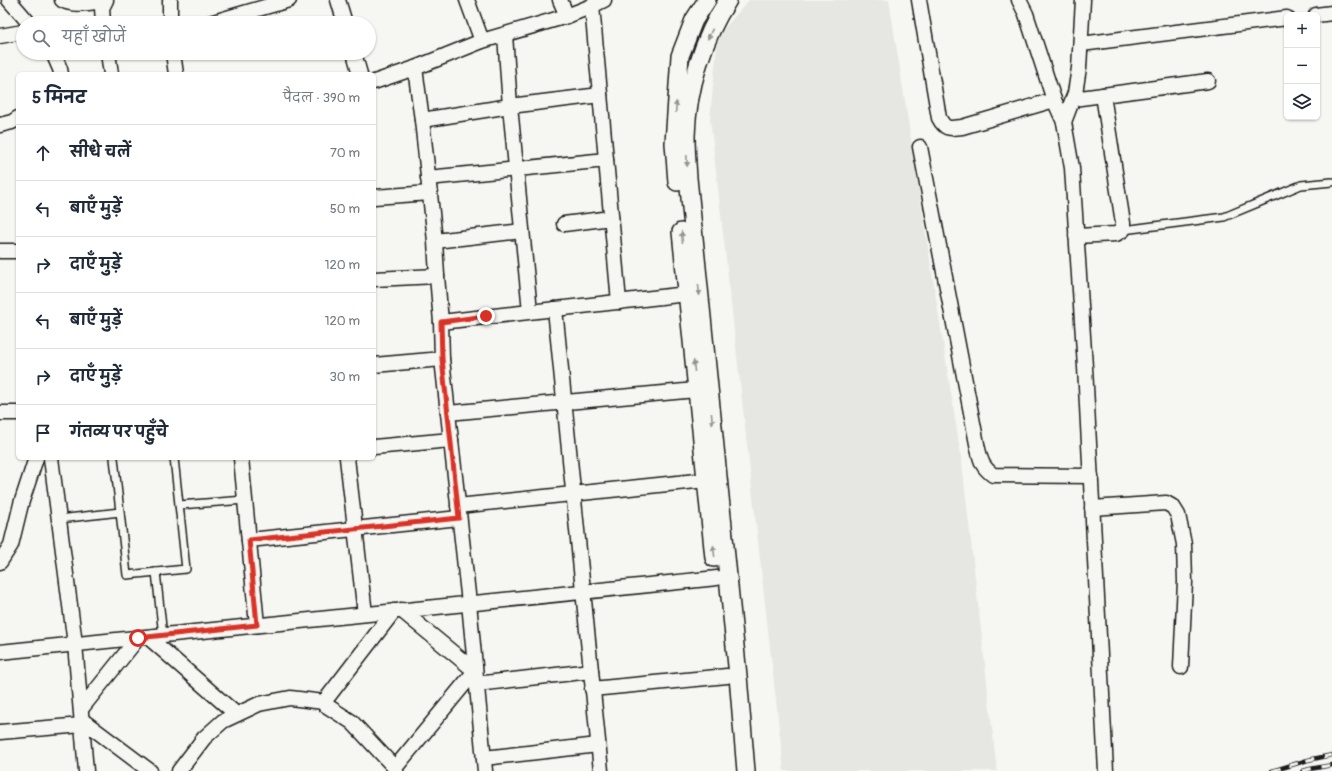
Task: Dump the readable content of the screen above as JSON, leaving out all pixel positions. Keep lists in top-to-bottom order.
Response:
{
  "page": {
    "map_buttons": ["+", "−"],
    "search": "यहाँ खोजें",
    "heading": ["5 मिनट", "पैदल · 390 m"],
    "list": [
      ["सीधे चलें", "70 m"],
      ["बाएँ मुड़ें", "50 m"],
      ["दाएँ मुड़ें", "120 m"],
      ["बाएँ मुड़ें", "120 m"],
      ["दाएँ मुड़ें", "30 m"],
      "गंतव्य पर पहुँचे"
    ]
  }
}
